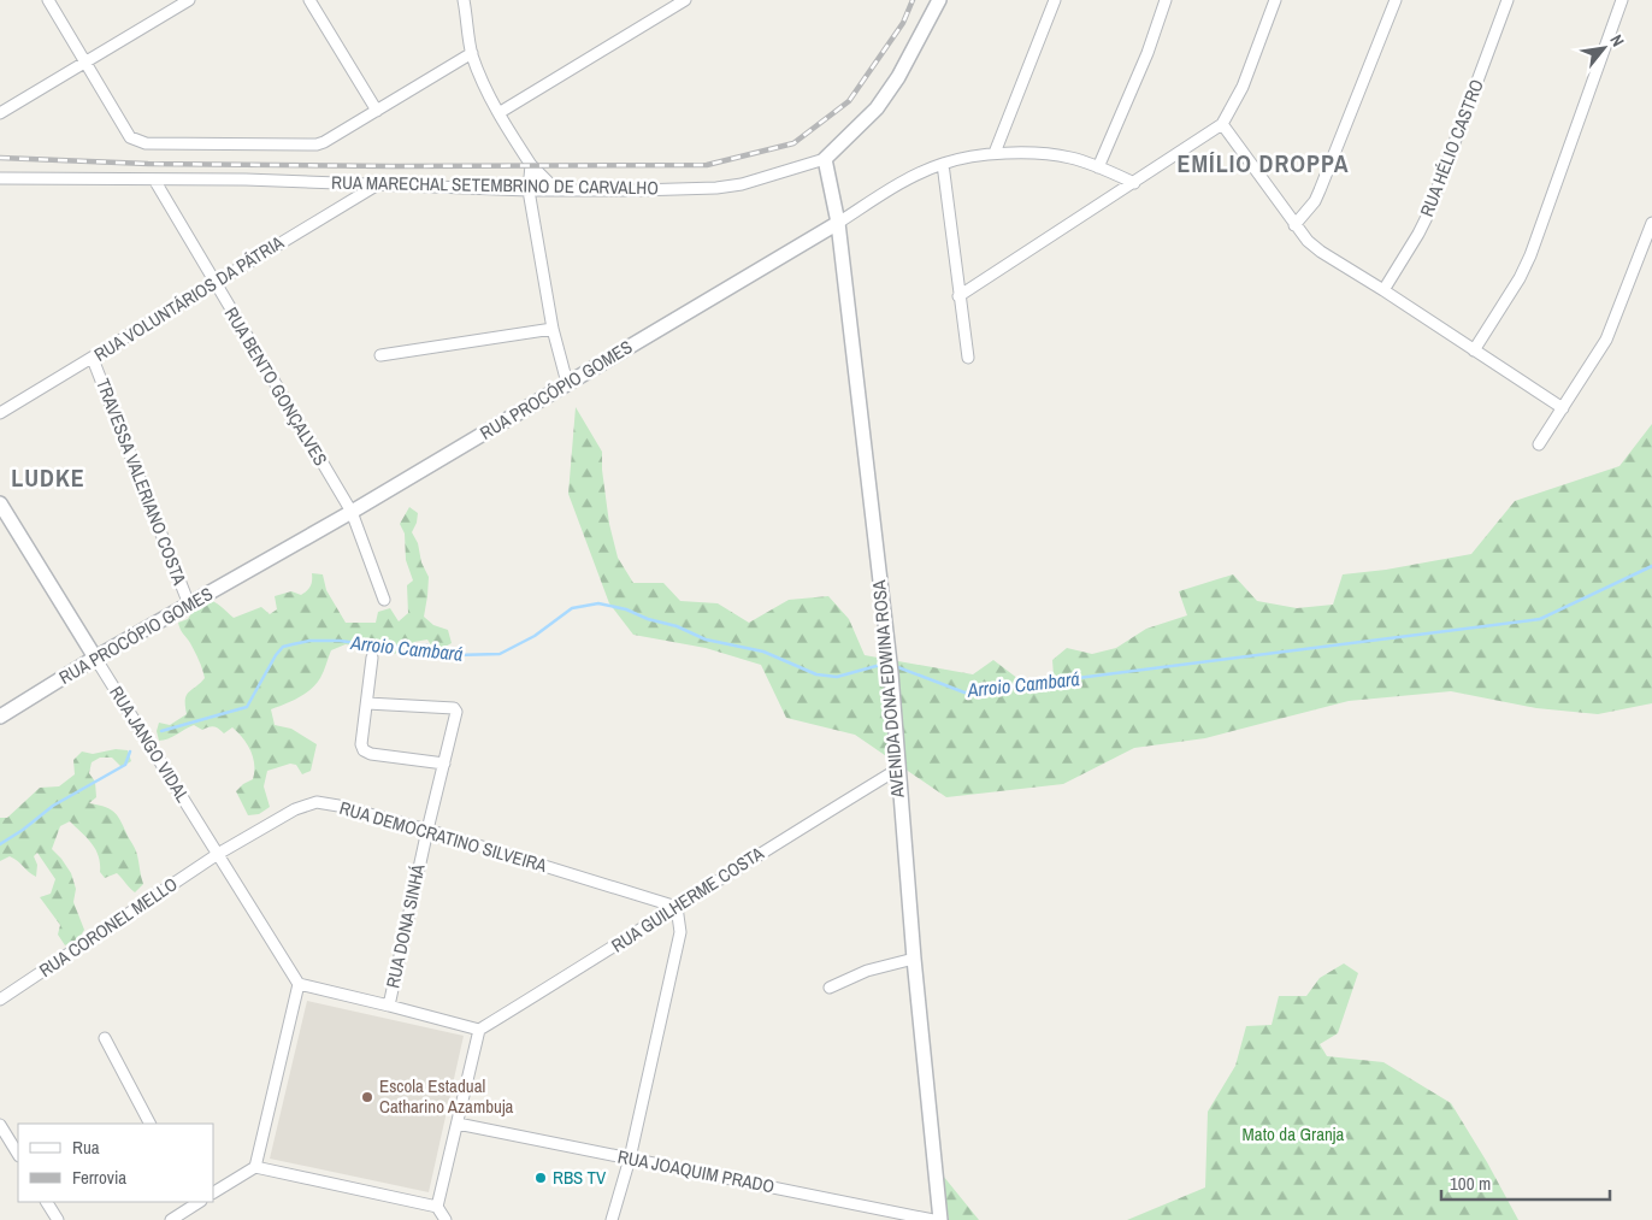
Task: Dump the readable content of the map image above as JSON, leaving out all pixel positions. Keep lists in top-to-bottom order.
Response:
{
  "streets": {
    "street": [
      "RUA HÉLIO CASTRO",
      "RUA MARECHAL SETEMBRINO DE CARVALHO",
      "RUA VOLUNTÁRIOS DA PÁTRIA",
      "RUA BENTO GONÇALVES",
      "RUA PROCÓPIO GOMES",
      "TRAVESSA VALERIANO COSTA",
      "AVENIDA DONA EDWINA ROSA",
      "RUA JANGO VIDAL",
      "RUA DEMOCRATINO SILVEIRA",
      "RUA GUILHERME COSTA",
      "RUA DONA SINHÁ",
      "RUA CORONEL MELLO",
      "RUA JOAQUIM PRADO"
    ]
  },
  "crossings": [
    ["RUA MARECHAL SETEMBRINO DE CARVALHO", "RUA VOLUNTÁRIOS DA PÁTRIA"],
    ["RUA MARECHAL SETEMBRINO DE CARVALHO", "RUA BENTO GONÇALVES"],
    ["RUA MARECHAL SETEMBRINO DE CARVALHO", "AVENIDA DONA EDWINA ROSA"],
    ["RUA VOLUNTÁRIOS DA PÁTRIA", "RUA BENTO GONÇALVES"],
    ["RUA VOLUNTÁRIOS DA PÁTRIA", "TRAVESSA VALERIANO COSTA"],
    ["RUA BENTO GONÇALVES", "RUA PROCÓPIO GOMES"],
    ["RUA PROCÓPIO GOMES", "TRAVESSA VALERIANO COSTA"],
    ["RUA PROCÓPIO GOMES", "AVENIDA DONA EDWINA ROSA"],
    ["RUA PROCÓPIO GOMES", "RUA JANGO VIDAL"],
    ["AVENIDA DONA EDWINA ROSA", "RUA GUILHERME COSTA"],
    ["RUA JANGO VIDAL", "RUA DEMOCRATINO SILVEIRA"],
    ["RUA JANGO VIDAL", "RUA CORONEL MELLO"],
    ["RUA DEMOCRATINO SILVEIRA", "RUA GUILHERME COSTA"],
    ["RUA DEMOCRATINO SILVEIRA", "RUA DONA SINHÁ"],
    ["RUA DEMOCRATINO SILVEIRA", "RUA CORONEL MELLO"]
  ],
  "districts": ["EMÍLIO DROPPA", "LUDKE"],
  "water": ["Arroio Cambará"],
  "parks": ["Mato da Granja"],
  "places": ["Escola Estadual Catharino Azambuja", "RBS TV"],
  "legend": ["Rua", "Ferrovia"],
  "scale_bar": "100 m",
  "north": "top right"
}
